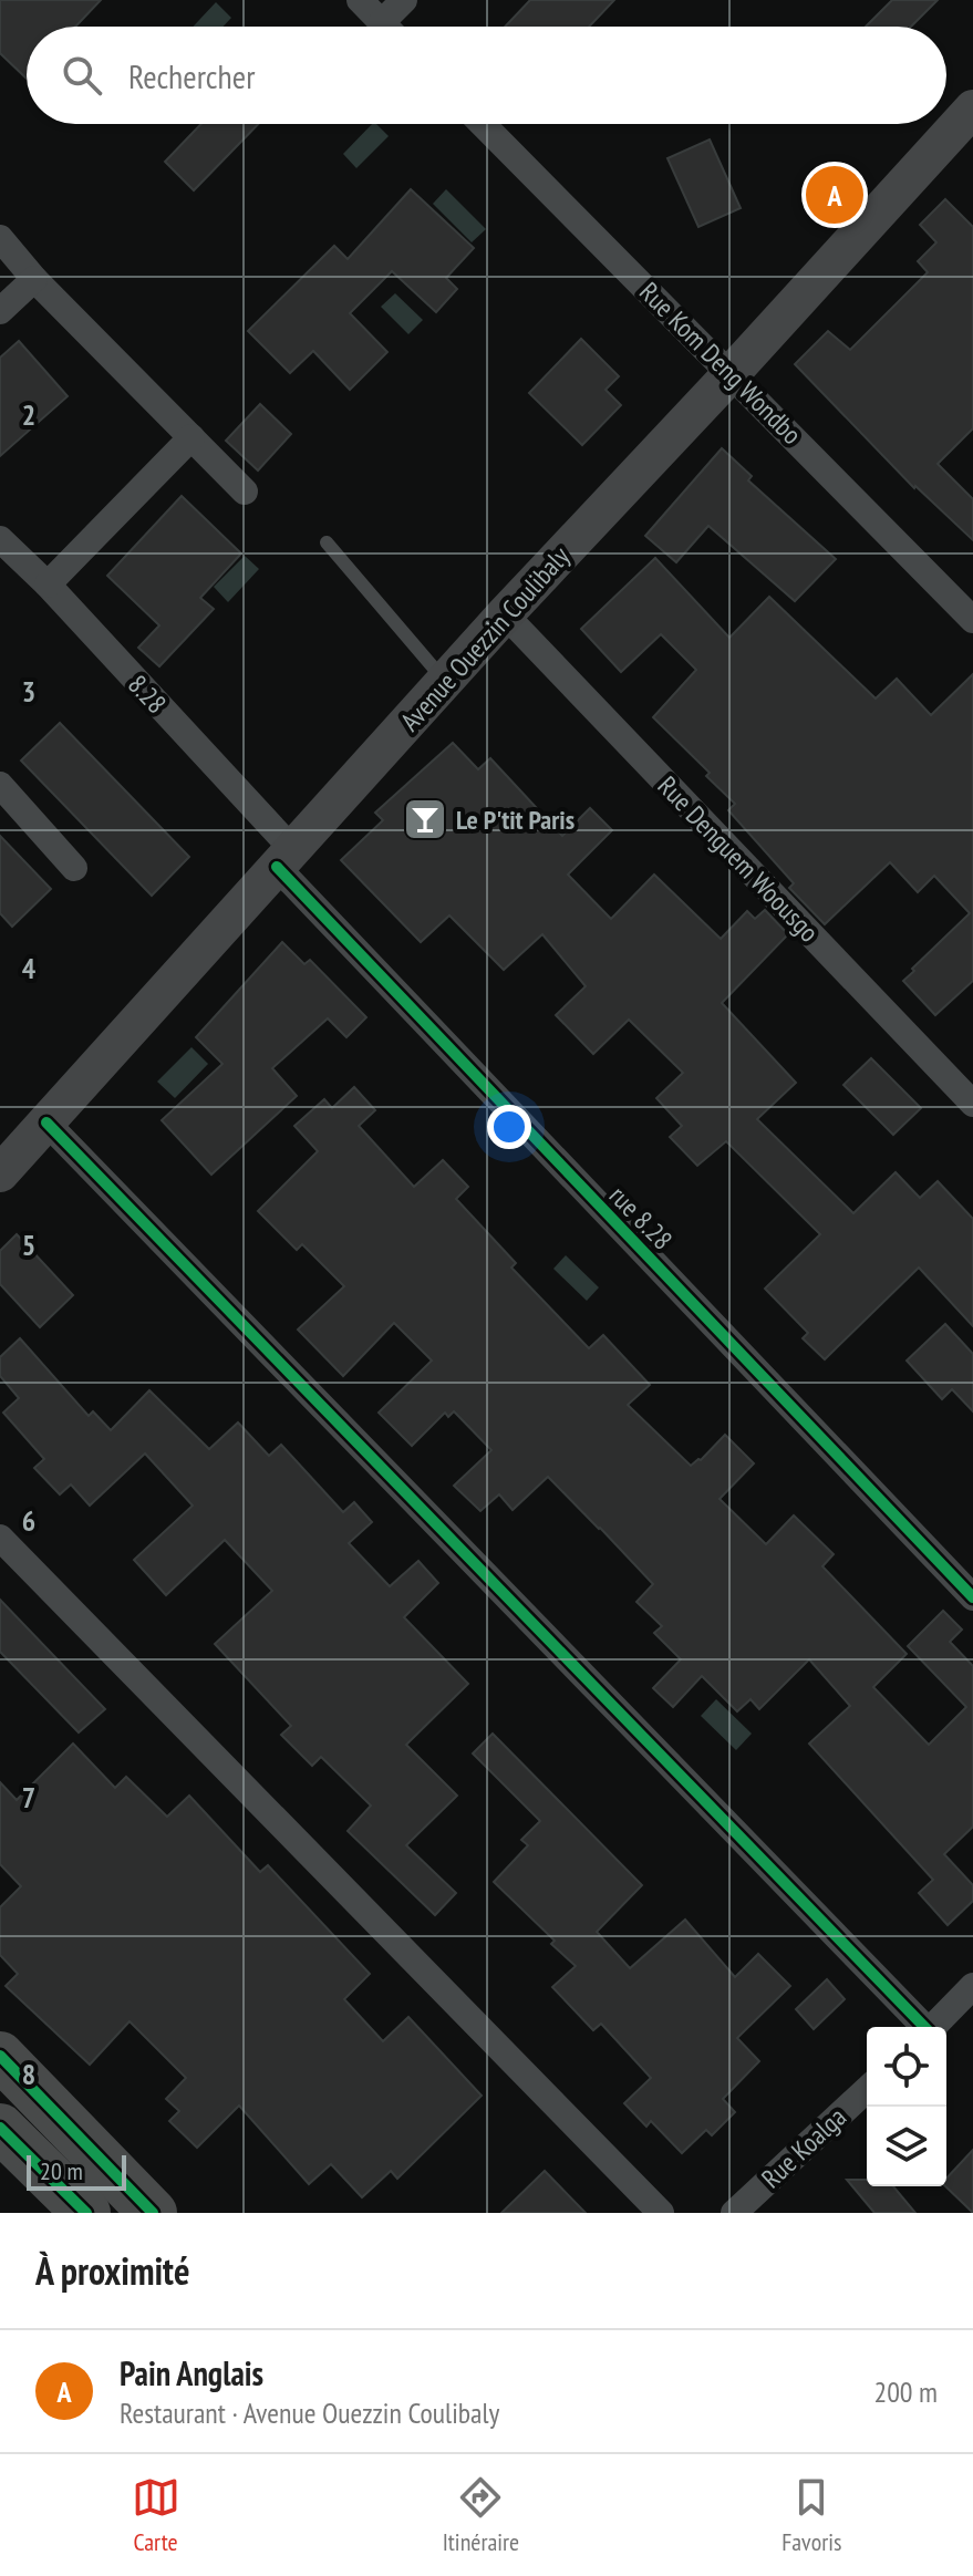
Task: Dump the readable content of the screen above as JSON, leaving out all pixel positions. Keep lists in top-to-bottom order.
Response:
{
  "streets": {
    "main road": ["Avenue Ouezzin Coulibaly"],
    "street": [
      "Rue Kom Deng Wondbo",
      "8.28",
      "Rue Denguem Woousgo",
      "rue 8.28",
      "Rue Koalga"
    ]
  },
  "crossings": [
    ["Rue Kom Deng Wondbo", "Avenue Ouezzin Coulibaly"],
    ["Avenue Ouezzin Coulibaly", "8.28"],
    ["Avenue Ouezzin Coulibaly", "Rue Denguem Woousgo"],
    ["Avenue Ouezzin Coulibaly", "rue 8.28"],
    ["8.28", "rue 8.28"]
  ],
  "places": {
    "bar": ["Le P'tit Paris"]
  },
  "scale_bar": "20 m",
  "page": {
    "search": "Rechercher",
    "pins": "A",
    "scale": "20 m",
    "heading": "À proximité",
    "list": [
      {
        "mark": "A",
        "name": "Pain Anglais",
        "note": "Restaurant · Avenue Ouezzin Coulibaly",
        "value": "200 m"
      }
    ],
    "nav": ["Carte", "Itinéraire", "Favoris"]
  },
  "grid": {
    "rows": [
      "2",
      "3",
      "4",
      "5",
      "6",
      "7",
      "8"
    ]
  }
}
